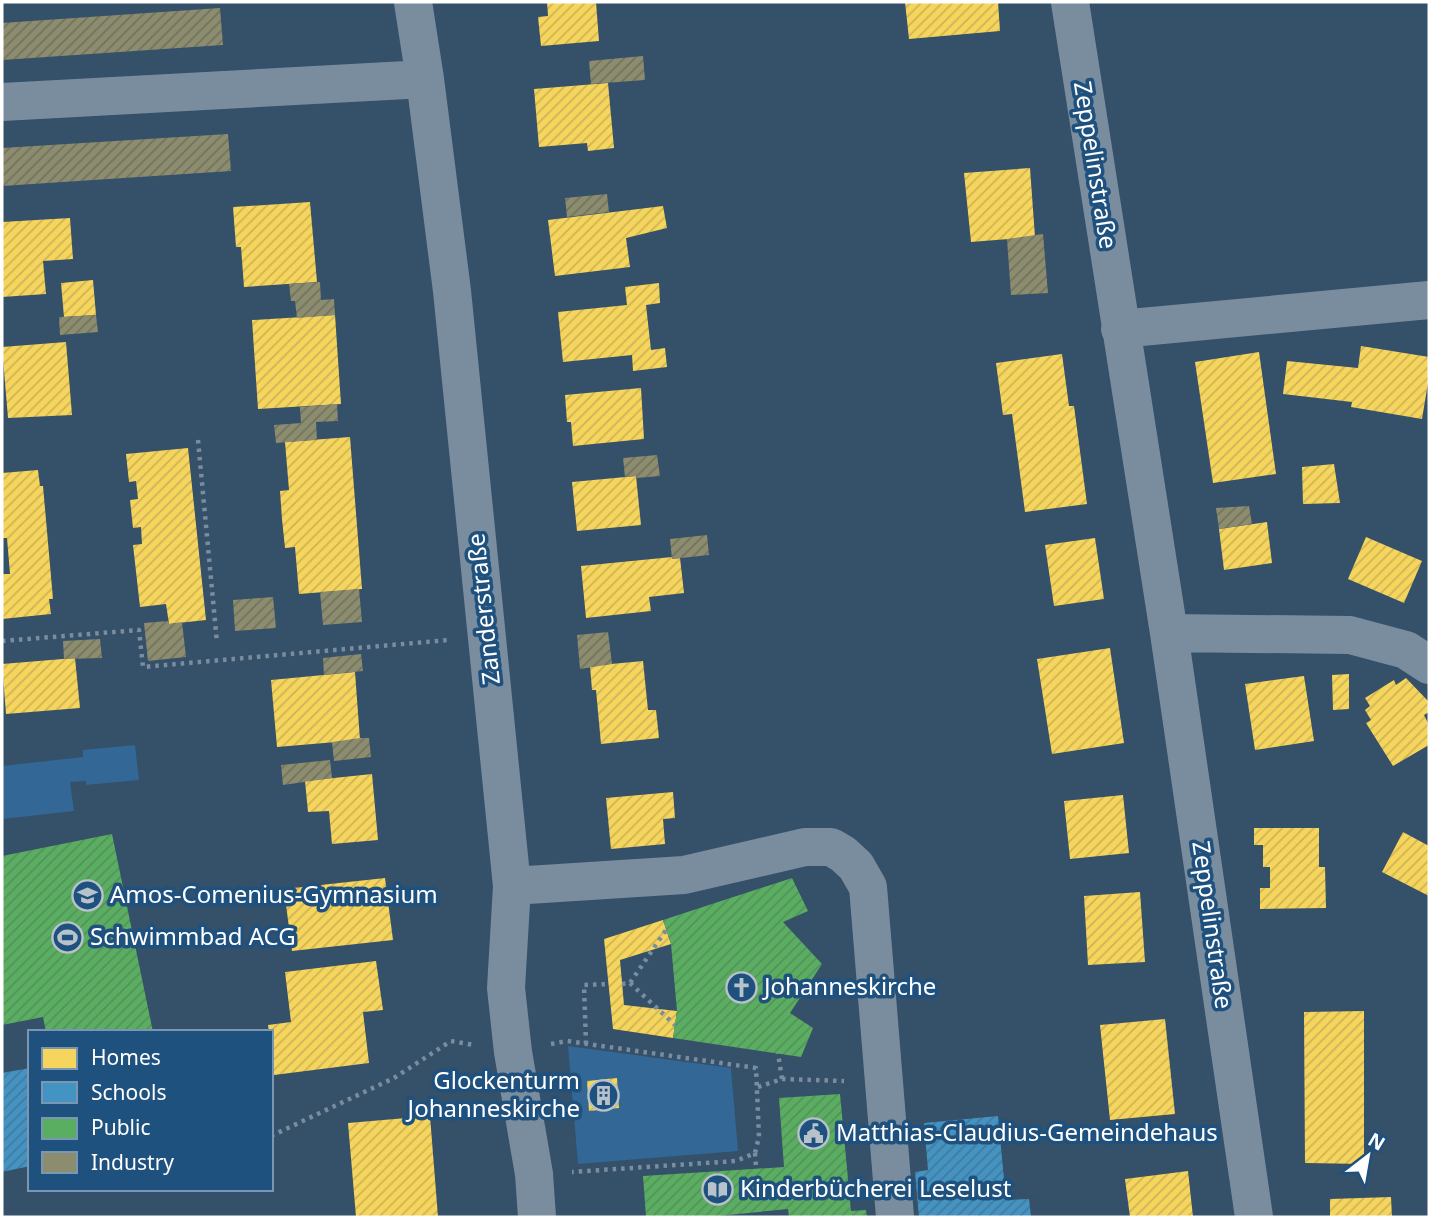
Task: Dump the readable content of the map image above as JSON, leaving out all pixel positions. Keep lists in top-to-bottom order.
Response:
{
  "streets": {
    "street": ["Zeppelinstraße", "Zanderstraße"]
  },
  "places": {
    "school or university": ["Amos-Comenius-Gymnasium"],
    "sports": ["Schwimmbad ACG"],
    "church": ["Johanneskirche"],
    "building": ["Glockenturm Johanneskirche"],
    "public building": ["Matthias-Claudius-Gemeindehaus"],
    "library": ["Kinderbücherei Leselust"]
  },
  "legend": [
    "Homes",
    "Schools",
    "Public",
    "Industry"
  ],
  "north": "top right"
}
